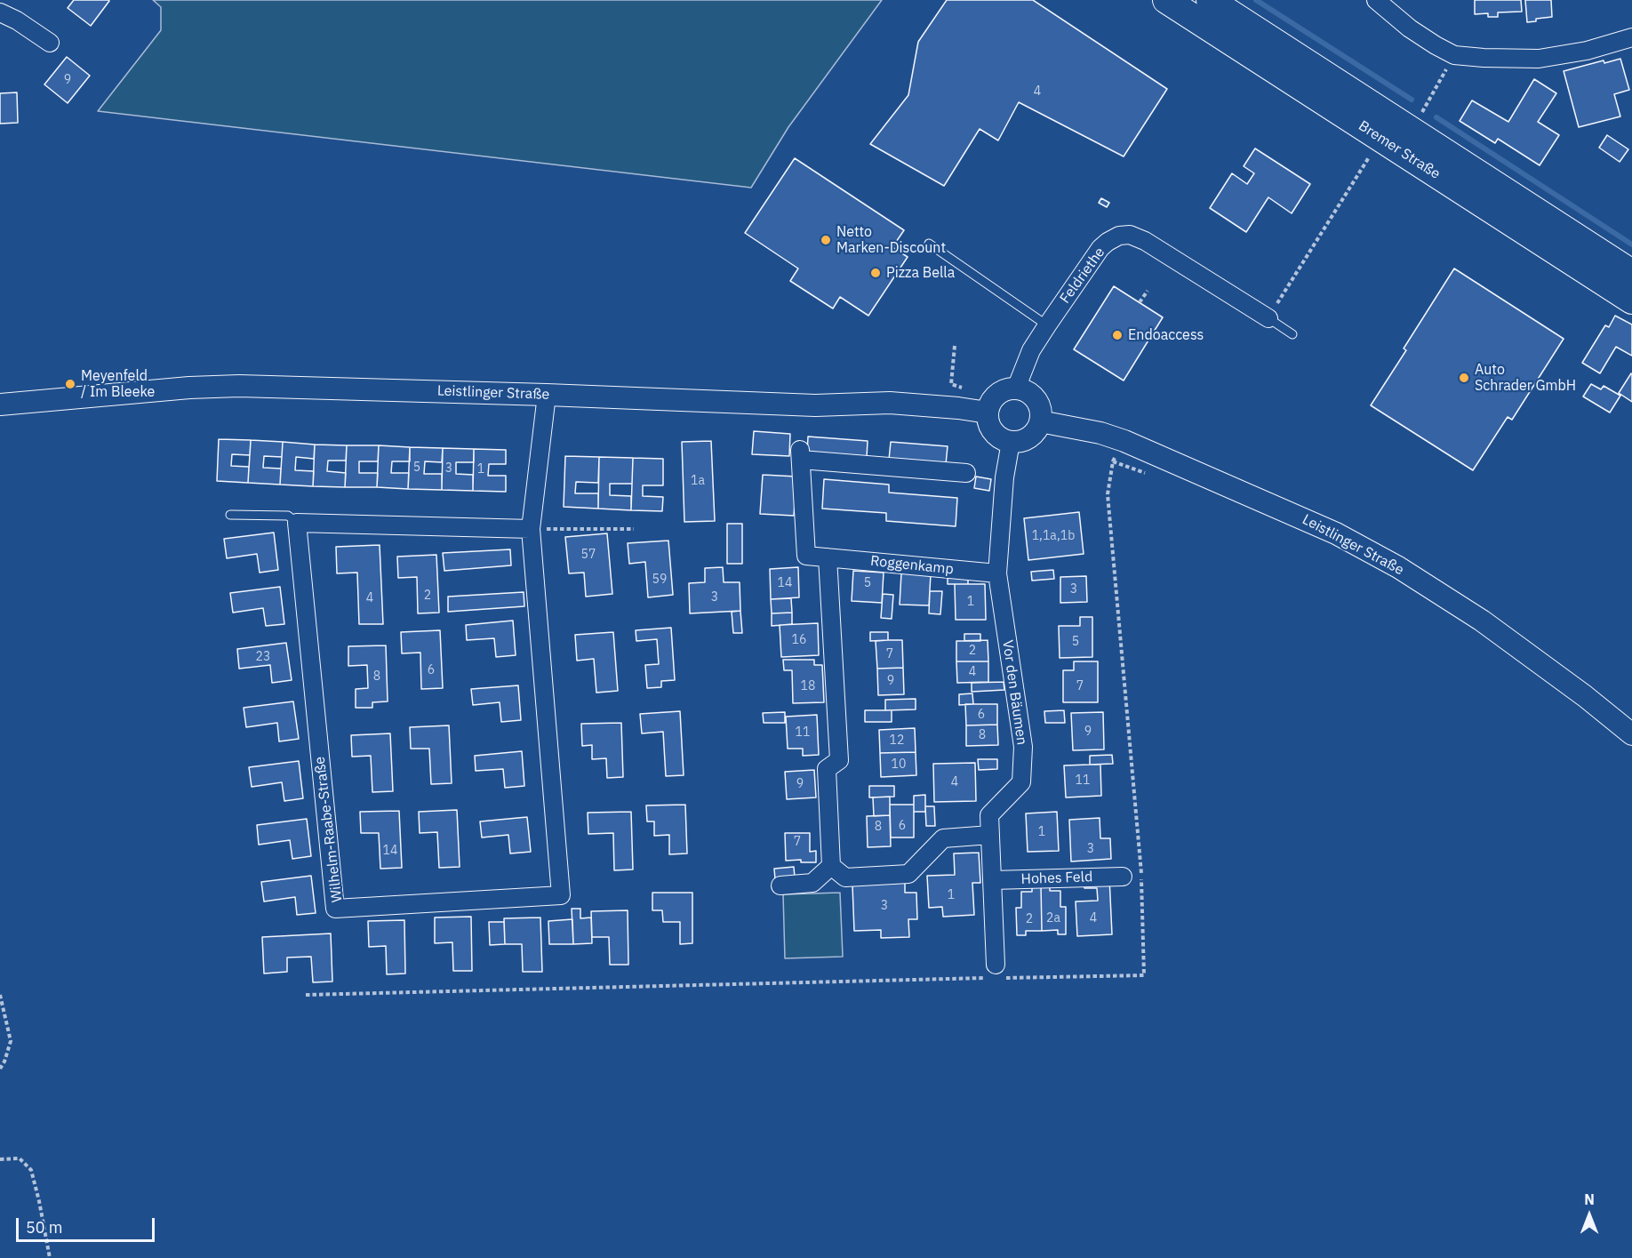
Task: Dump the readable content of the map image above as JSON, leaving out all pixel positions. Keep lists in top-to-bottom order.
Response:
{
  "streets": {
    "main road": ["Bremer Straße"],
    "street": [
      "Feldriethe",
      "Leistlinger Straße",
      "Roggenkamp",
      "Vor den Bäumen",
      "Wilhelm-Raabe-Straße",
      "Hohes Feld"
    ]
  },
  "crossings": [
    ["Feldriethe", "Leistlinger Straße"],
    ["Feldriethe", "Vor den Bäumen"],
    ["Leistlinger Straße", "Vor den Bäumen"],
    ["Leistlinger Straße", "Wilhelm-Raabe-Straße"],
    ["Roggenkamp", "Vor den Bäumen"],
    ["Vor den Bäumen", "Hohes Feld"]
  ],
  "places": [
    "Netto Marken-Discount",
    "Pizza Bella",
    "Endoaccess",
    "Auto Schrader GmbH",
    "Meyenfeld / Im Bleeke"
  ],
  "house_numbers": [
    "9",
    "4",
    "5",
    "3",
    "1",
    "1a",
    "1,1a,1b",
    "57",
    "59",
    "14",
    "5",
    "3",
    "2",
    "3",
    "4",
    "1",
    "16",
    "5",
    "2",
    "7",
    "23",
    "6",
    "4",
    "8",
    "9",
    "18",
    "7",
    "6",
    "9",
    "11",
    "8",
    "12",
    "10",
    "11",
    "4",
    "9",
    "6",
    "8",
    "1",
    "7",
    "3",
    "14",
    "1",
    "3",
    "2a",
    "4",
    "2"
  ],
  "scale_bar": "50 m",
  "north": "top"
}
